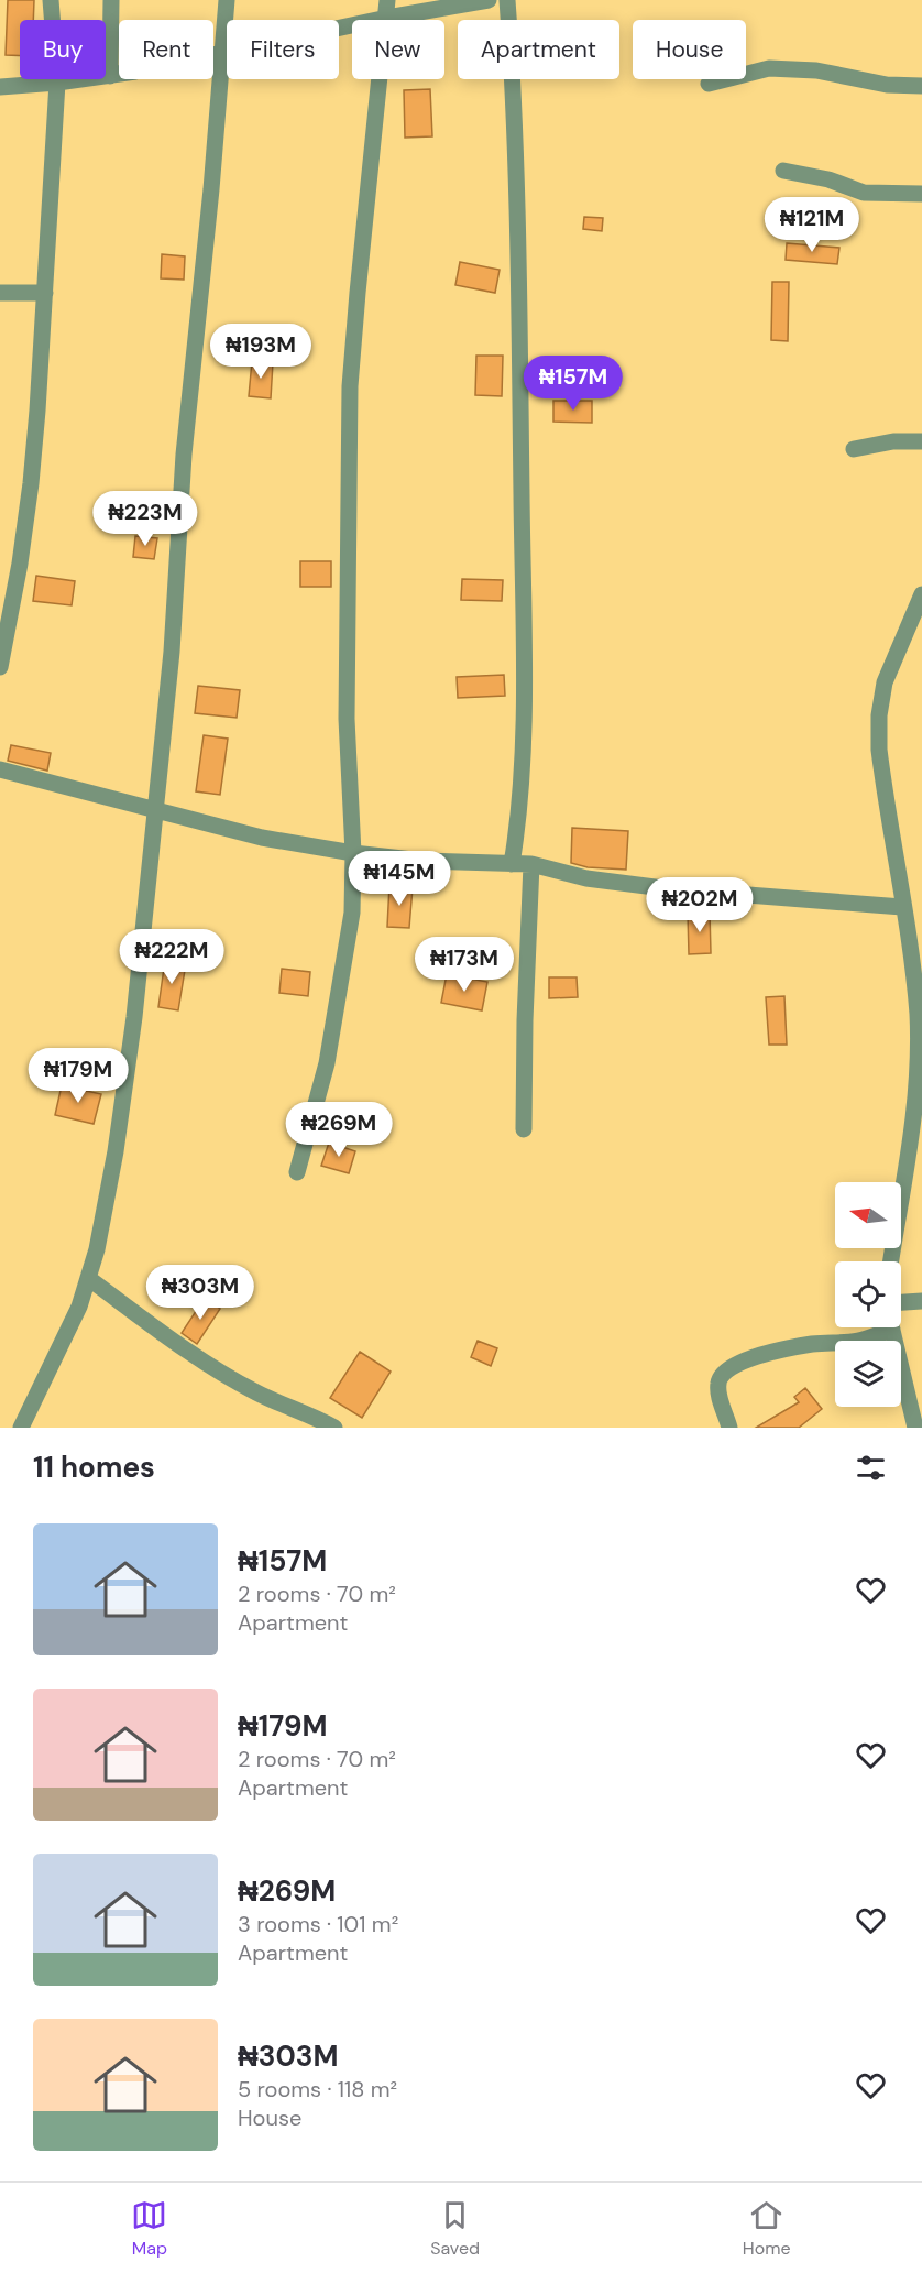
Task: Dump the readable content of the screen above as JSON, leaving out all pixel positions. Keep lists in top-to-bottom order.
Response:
{
  "north": "left",
  "page": {
    "chip": [
      "Buy",
      "Rent",
      "Filters",
      "New",
      "Apartment",
      "House"
    ],
    "price": [
      "₦121M",
      "₦193M",
      "₦157M",
      "₦223M",
      "₦145M",
      "₦202M",
      "₦222M",
      "₦173M",
      "₦179M",
      "₦269M",
      "₦303M"
    ],
    "heading": "11 homes",
    "list": [
      {
        "name": "₦157M",
        "note": "2 rooms · 70 m² · Apartment"
      },
      {
        "name": "₦179M",
        "note": "2 rooms · 70 m² · Apartment"
      },
      {
        "name": "₦269M",
        "note": "3 rooms · 101 m² · Apartment"
      },
      {
        "name": "₦303M",
        "note": "5 rooms · 118 m² · House"
      }
    ],
    "tabs": ["Map", "Saved", "Home"]
  }
}
